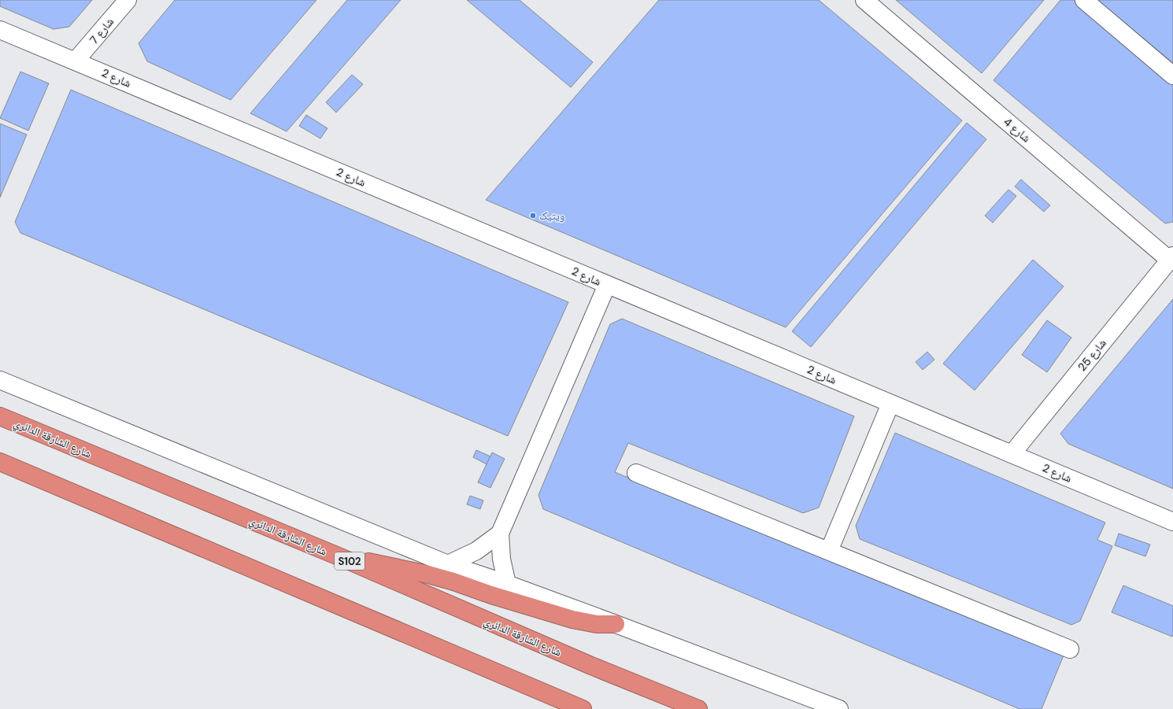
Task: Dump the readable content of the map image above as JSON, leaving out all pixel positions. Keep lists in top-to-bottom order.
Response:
{
  "streets": {
    "highway": ["شارع الشارقة الدائري", "S102"],
    "street": [
      "شارع 7",
      "شارع 2",
      "شارع 4",
      "شارع 25"
    ]
  },
  "crossings": [
    ["شارع 7", "شارع 2"],
    ["شارع 2", "شارع 25"],
    ["شارع 4", "شارع 25"]
  ],
  "places": ["ویتیک"]
}
